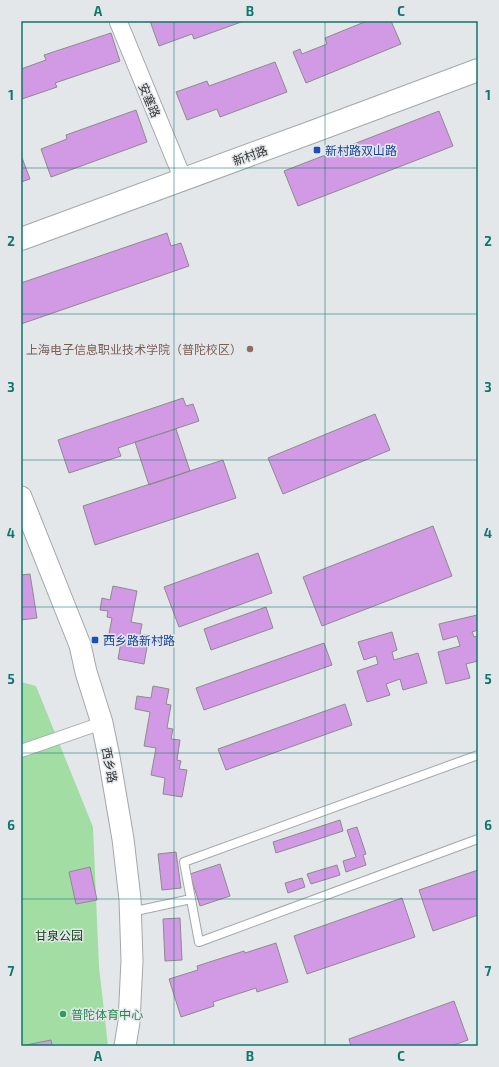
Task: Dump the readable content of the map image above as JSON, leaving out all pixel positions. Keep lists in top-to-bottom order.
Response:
{
  "streets": {
    "main road": ["新村路"],
    "street": ["安塞路", "西乡路"]
  },
  "crossings": [
    ["安塞路", "新村路"]
  ],
  "parks": ["甘泉公园"],
  "places": {
    "transit": ["新村路双山路", "西乡路新村路"],
    "other": ["上海电子信息职业技术学院（普陀校区）", "普陀体育中心"]
  },
  "grid": {
    "columns": ["A", "B", "C"],
    "rows": [
      "1",
      "2",
      "3",
      "4",
      "5",
      "6",
      "7"
    ]
  }
}
